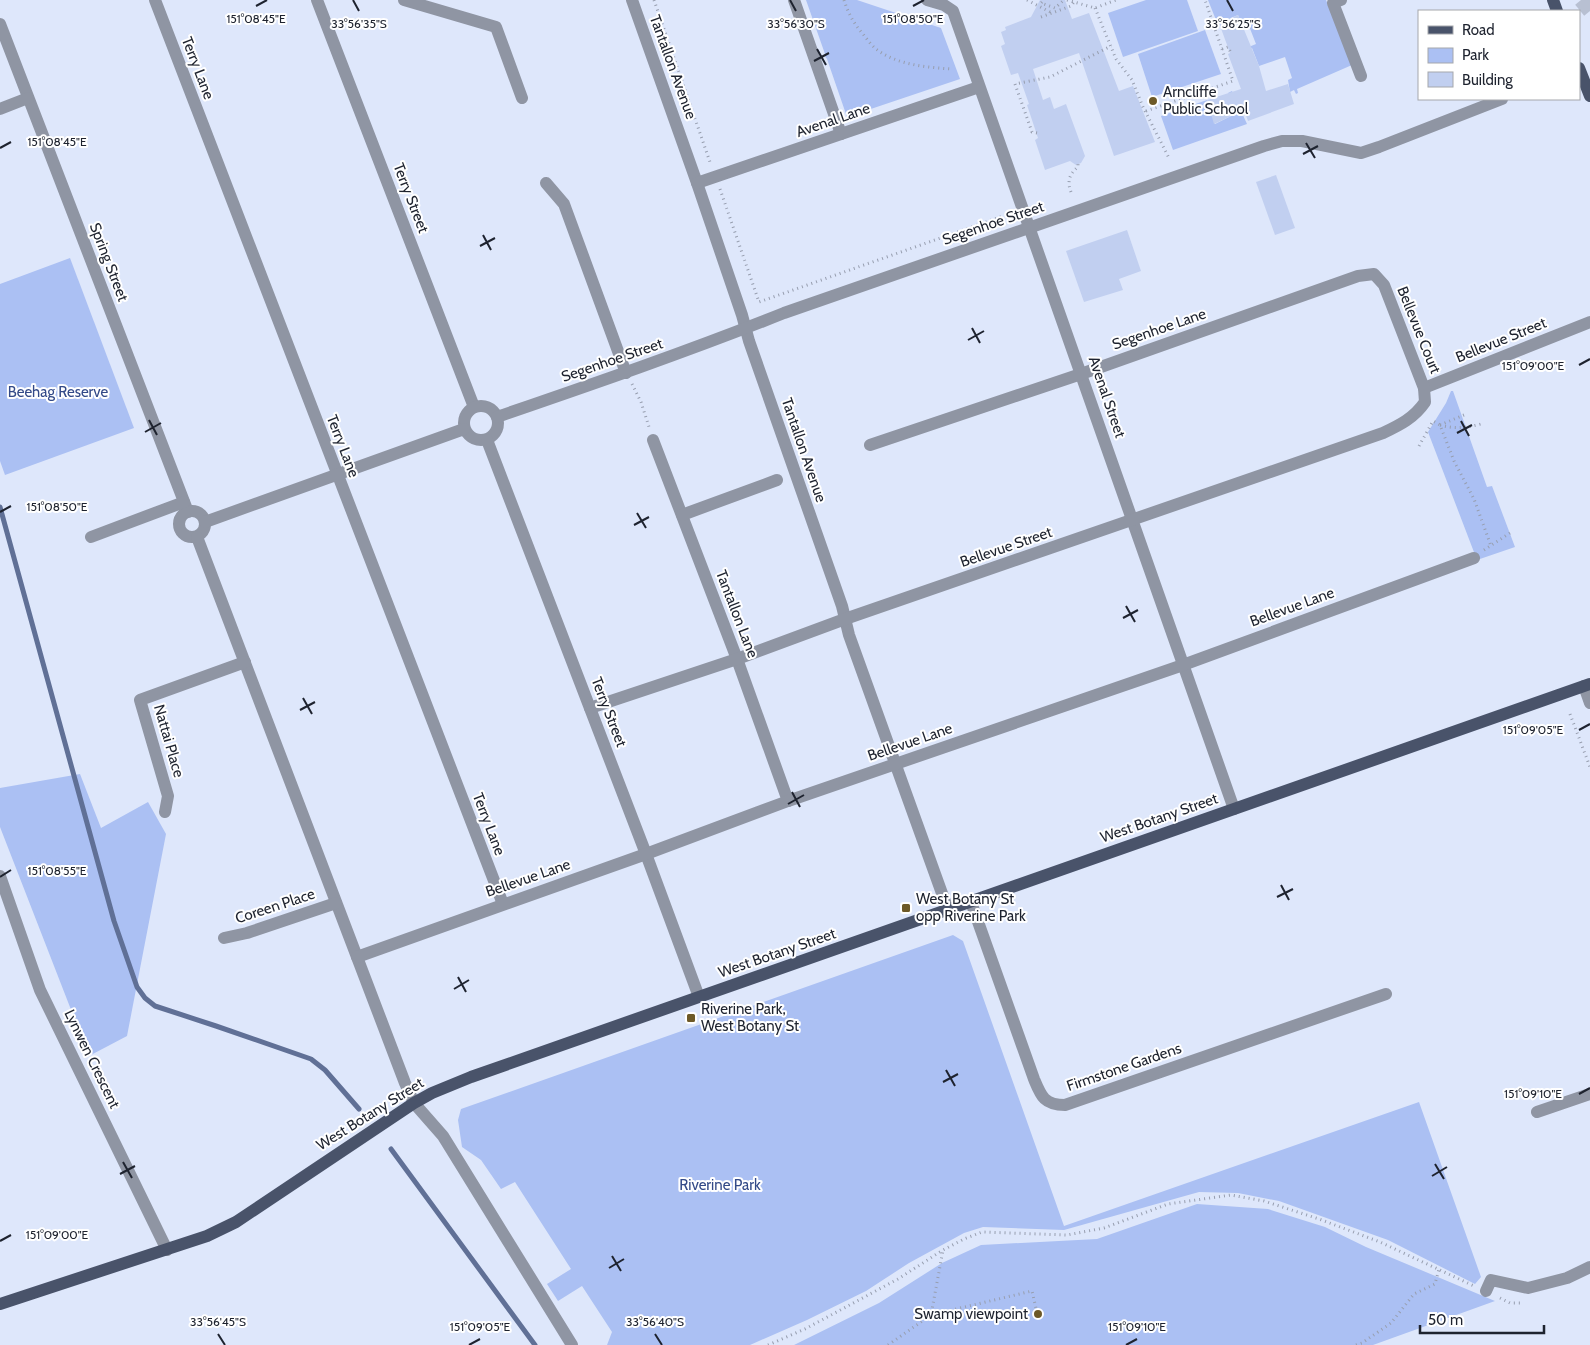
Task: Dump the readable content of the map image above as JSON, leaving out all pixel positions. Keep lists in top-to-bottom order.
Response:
{
  "streets": {
    "main road": ["West Botany Street"],
    "street": [
      "Tantallon Avenue",
      "Terry Lane",
      "Avenal Lane",
      "Terry Street",
      "Segenhoe Street",
      "Spring Street",
      "Segenhoe Lane",
      "Bellevue Court",
      "Bellevue Street",
      "Avenal Street",
      "Bellevue Lane",
      "Tantallon Lane",
      "Nattai Place",
      "Coreen Place",
      "Lynwen Crescent",
      "Firmstone Gardens"
    ]
  },
  "crossings": [
    ["Tantallon Avenue", "Avenal Lane"],
    ["Tantallon Avenue", "Segenhoe Street"],
    ["Tantallon Avenue", "Bellevue Street"],
    ["Tantallon Avenue", "Bellevue Lane"],
    ["Tantallon Avenue", "West Botany Street"],
    ["Terry Lane", "Bellevue Lane"],
    ["Avenal Lane", "Avenal Street"],
    ["Terry Street", "Segenhoe Street"],
    ["Terry Street", "Bellevue Street"],
    ["Terry Street", "Bellevue Lane"],
    ["Terry Street", "West Botany Street"],
    ["Segenhoe Street", "Avenal Street"],
    ["Segenhoe Lane", "Bellevue Court"],
    ["Segenhoe Lane", "Avenal Street"],
    ["Bellevue Court", "Bellevue Street"],
    ["Bellevue Street", "Avenal Street"],
    ["Bellevue Street", "Tantallon Lane"],
    ["Avenal Street", "Bellevue Lane"],
    ["Avenal Street", "West Botany Street"],
    ["Bellevue Lane", "Tantallon Lane"],
    ["West Botany Street", "Lynwen Crescent"],
    ["West Botany Street", "Firmstone Gardens"]
  ],
  "parks": ["Beehag Reserve", "Riverine Park"],
  "places": {
    "other": ["Arncliffe Public School", "Swamp viewpoint"],
    "transit": ["West Botany St opp Riverine Park", "Riverine Park, West Botany St"]
  },
  "legend": ["Road", "Park", "Building"],
  "scale_bar": "50 m",
  "coordinates": [
    "151°08'45\"E",
    "151°08'50\"E",
    "33°56'35\"S",
    "33°56'30\"S",
    "33°56'25\"S",
    "151°09'00\"E",
    "151°09'05\"E",
    "151°08'55\"E",
    "151°09'10\"E",
    "33°56'45\"S",
    "33°56'40\"S"
  ]
}
